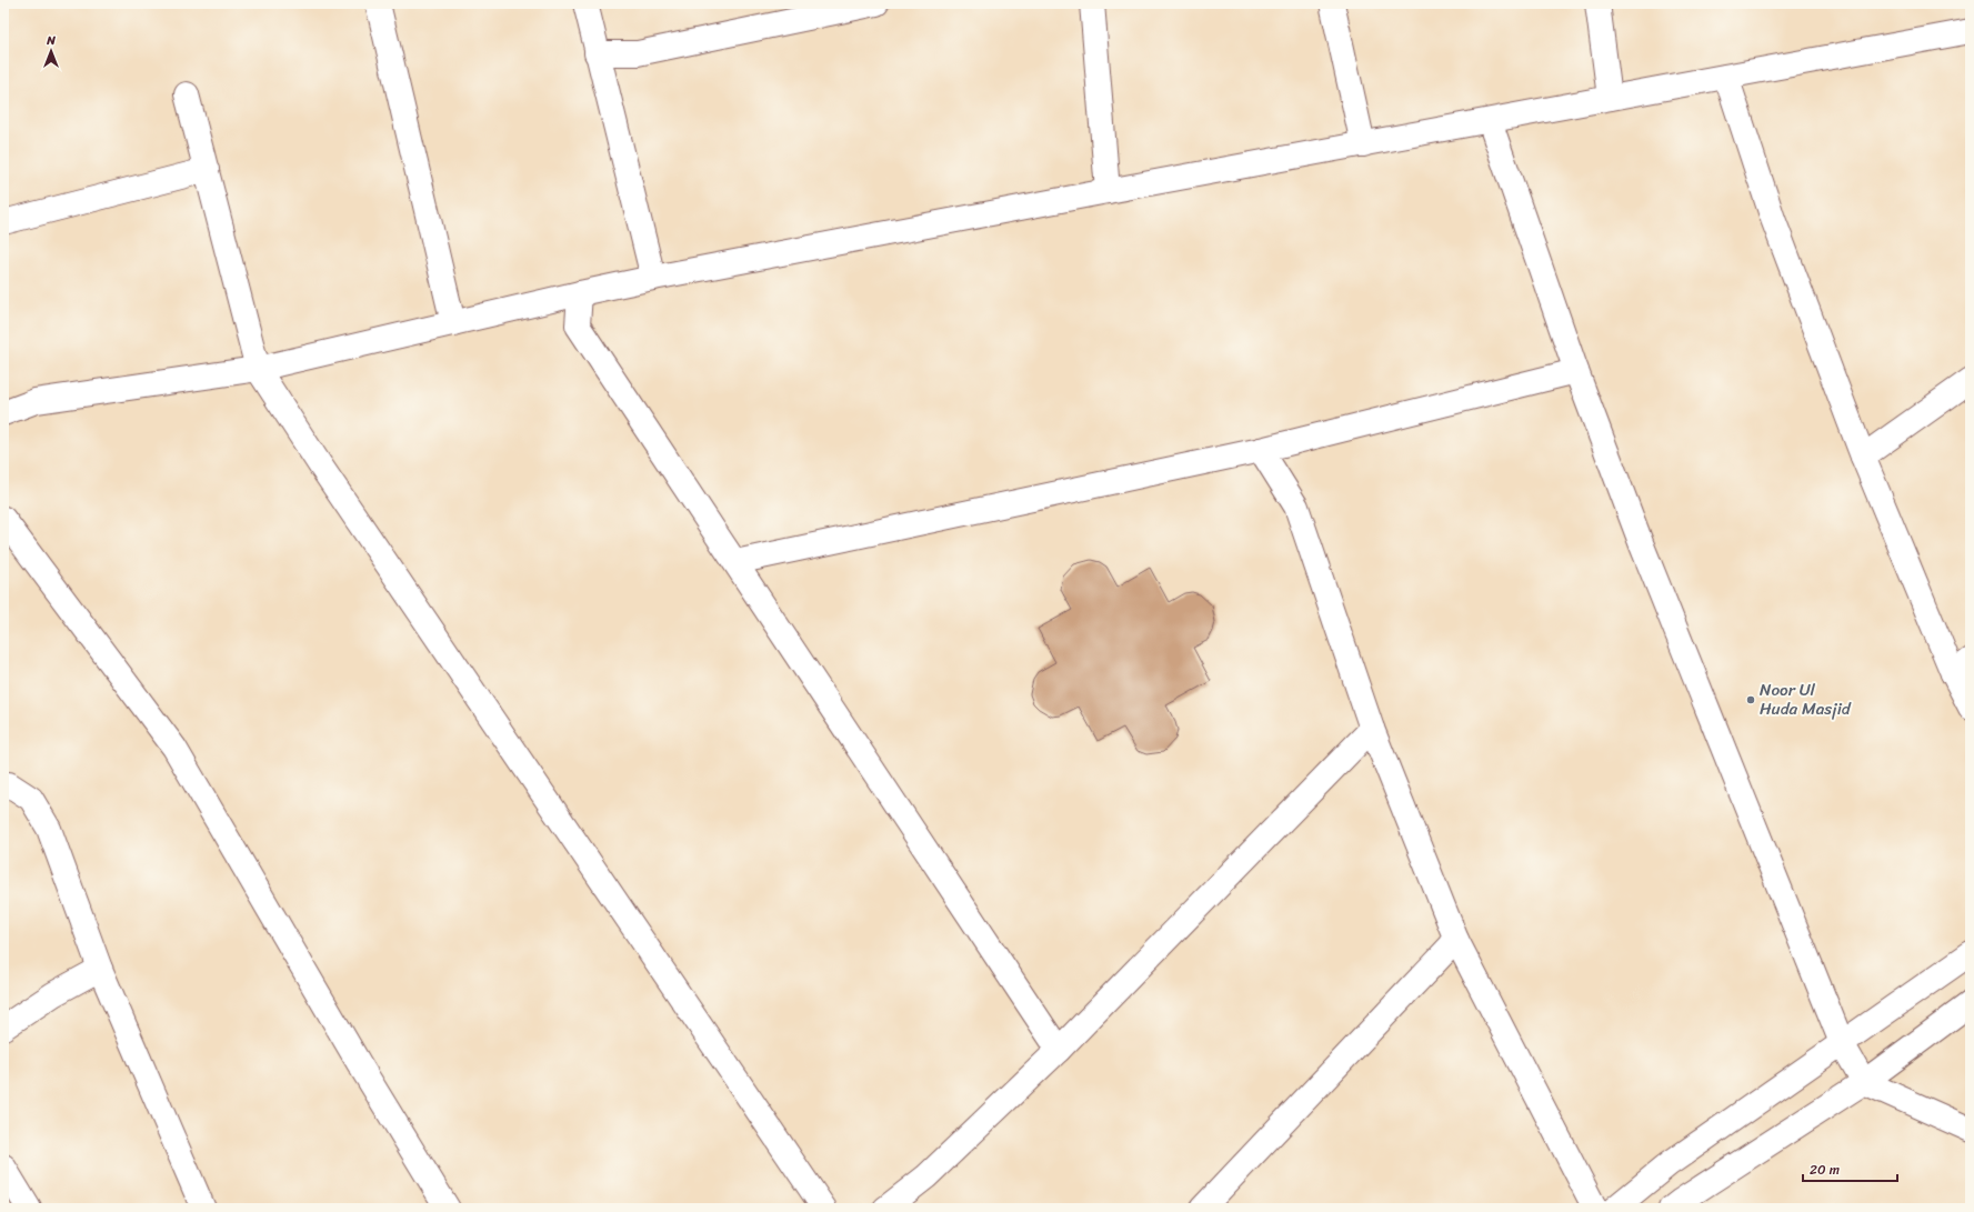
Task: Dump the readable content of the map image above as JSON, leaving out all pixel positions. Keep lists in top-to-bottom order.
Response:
{
  "places": ["Noor Ul Huda Masjid"],
  "scale_bar": "20 m",
  "north": "top"
}
